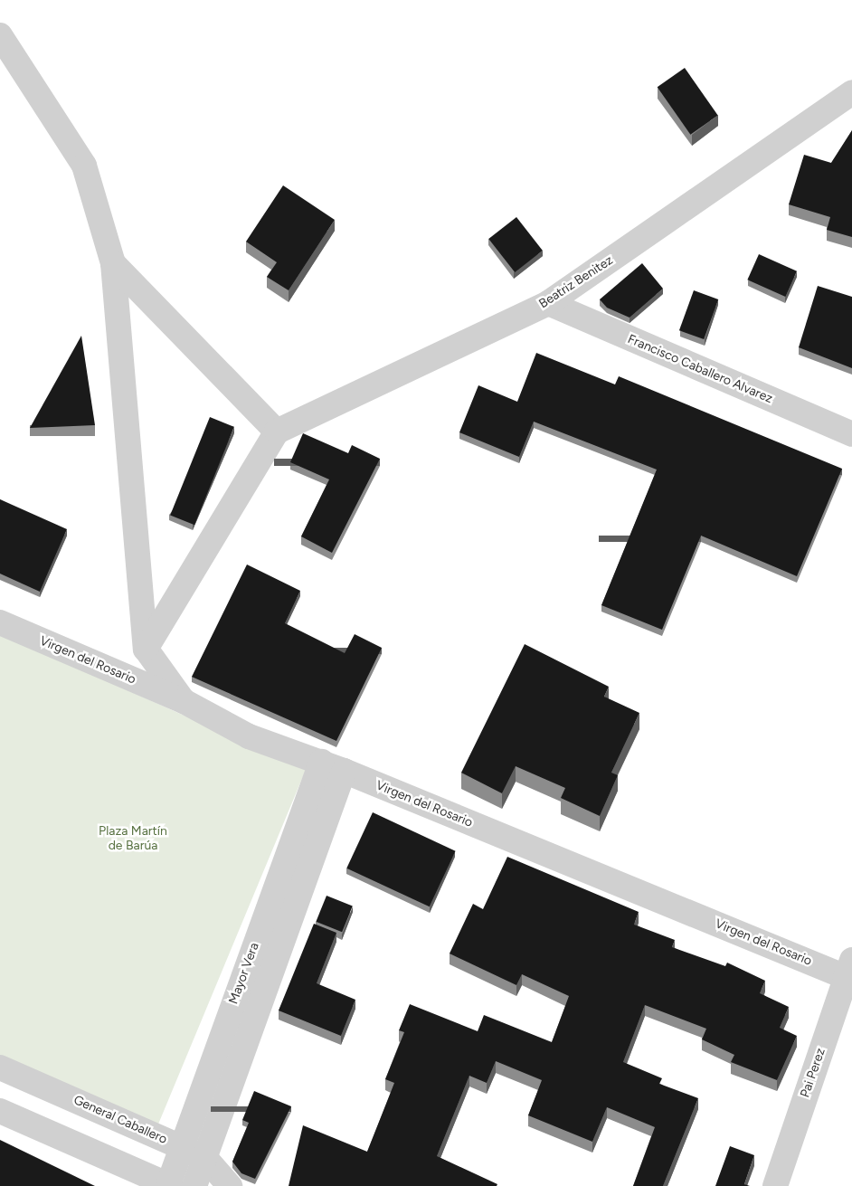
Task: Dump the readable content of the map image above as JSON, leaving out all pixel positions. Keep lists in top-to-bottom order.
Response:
{
  "streets": {
    "street": [
      "Beatriz Benitez",
      "Francisco Caballero Alvarez",
      "Virgen del Rosario",
      "Mayor Vera",
      "Pai Perez",
      "General Caballero"
    ]
  },
  "crossings": [
    ["Beatriz Benitez", "Francisco Caballero Alvarez"],
    ["Virgen del Rosario", "Mayor Vera"],
    ["Virgen del Rosario", "Pai Perez"],
    ["Mayor Vera", "General Caballero"]
  ],
  "parks": ["Plaza Martín de Barúa"]
}
